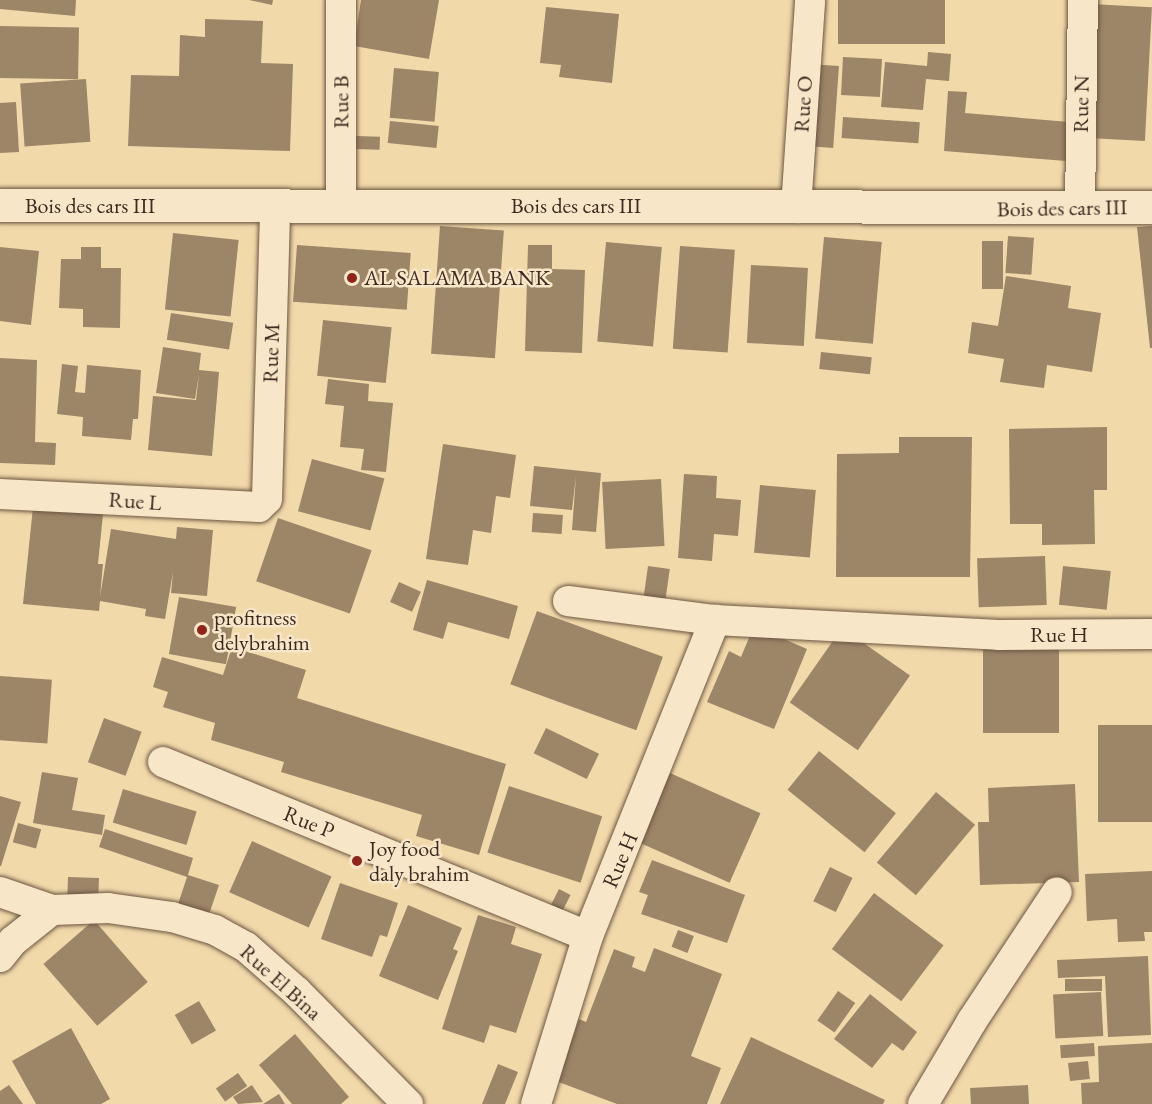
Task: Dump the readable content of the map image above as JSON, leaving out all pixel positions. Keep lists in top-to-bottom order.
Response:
{
  "streets": {
    "street": [
      "Rue B",
      "Rue O",
      "Rue N",
      "Bois des cars III",
      "Rue M",
      "Rue L",
      "Rue H",
      "Rue P",
      "Rue El Bina"
    ]
  },
  "crossings": [
    ["Rue B", "Bois des cars III"],
    ["Rue O", "Bois des cars III"],
    ["Rue N", "Bois des cars III"],
    ["Bois des cars III", "Rue M"],
    ["Rue M", "Rue L"],
    ["Rue H", "Rue P"]
  ],
  "places": ["AL SALAMA BANK", "profitness delybrahim", "Joy food daly brahim"]
}
